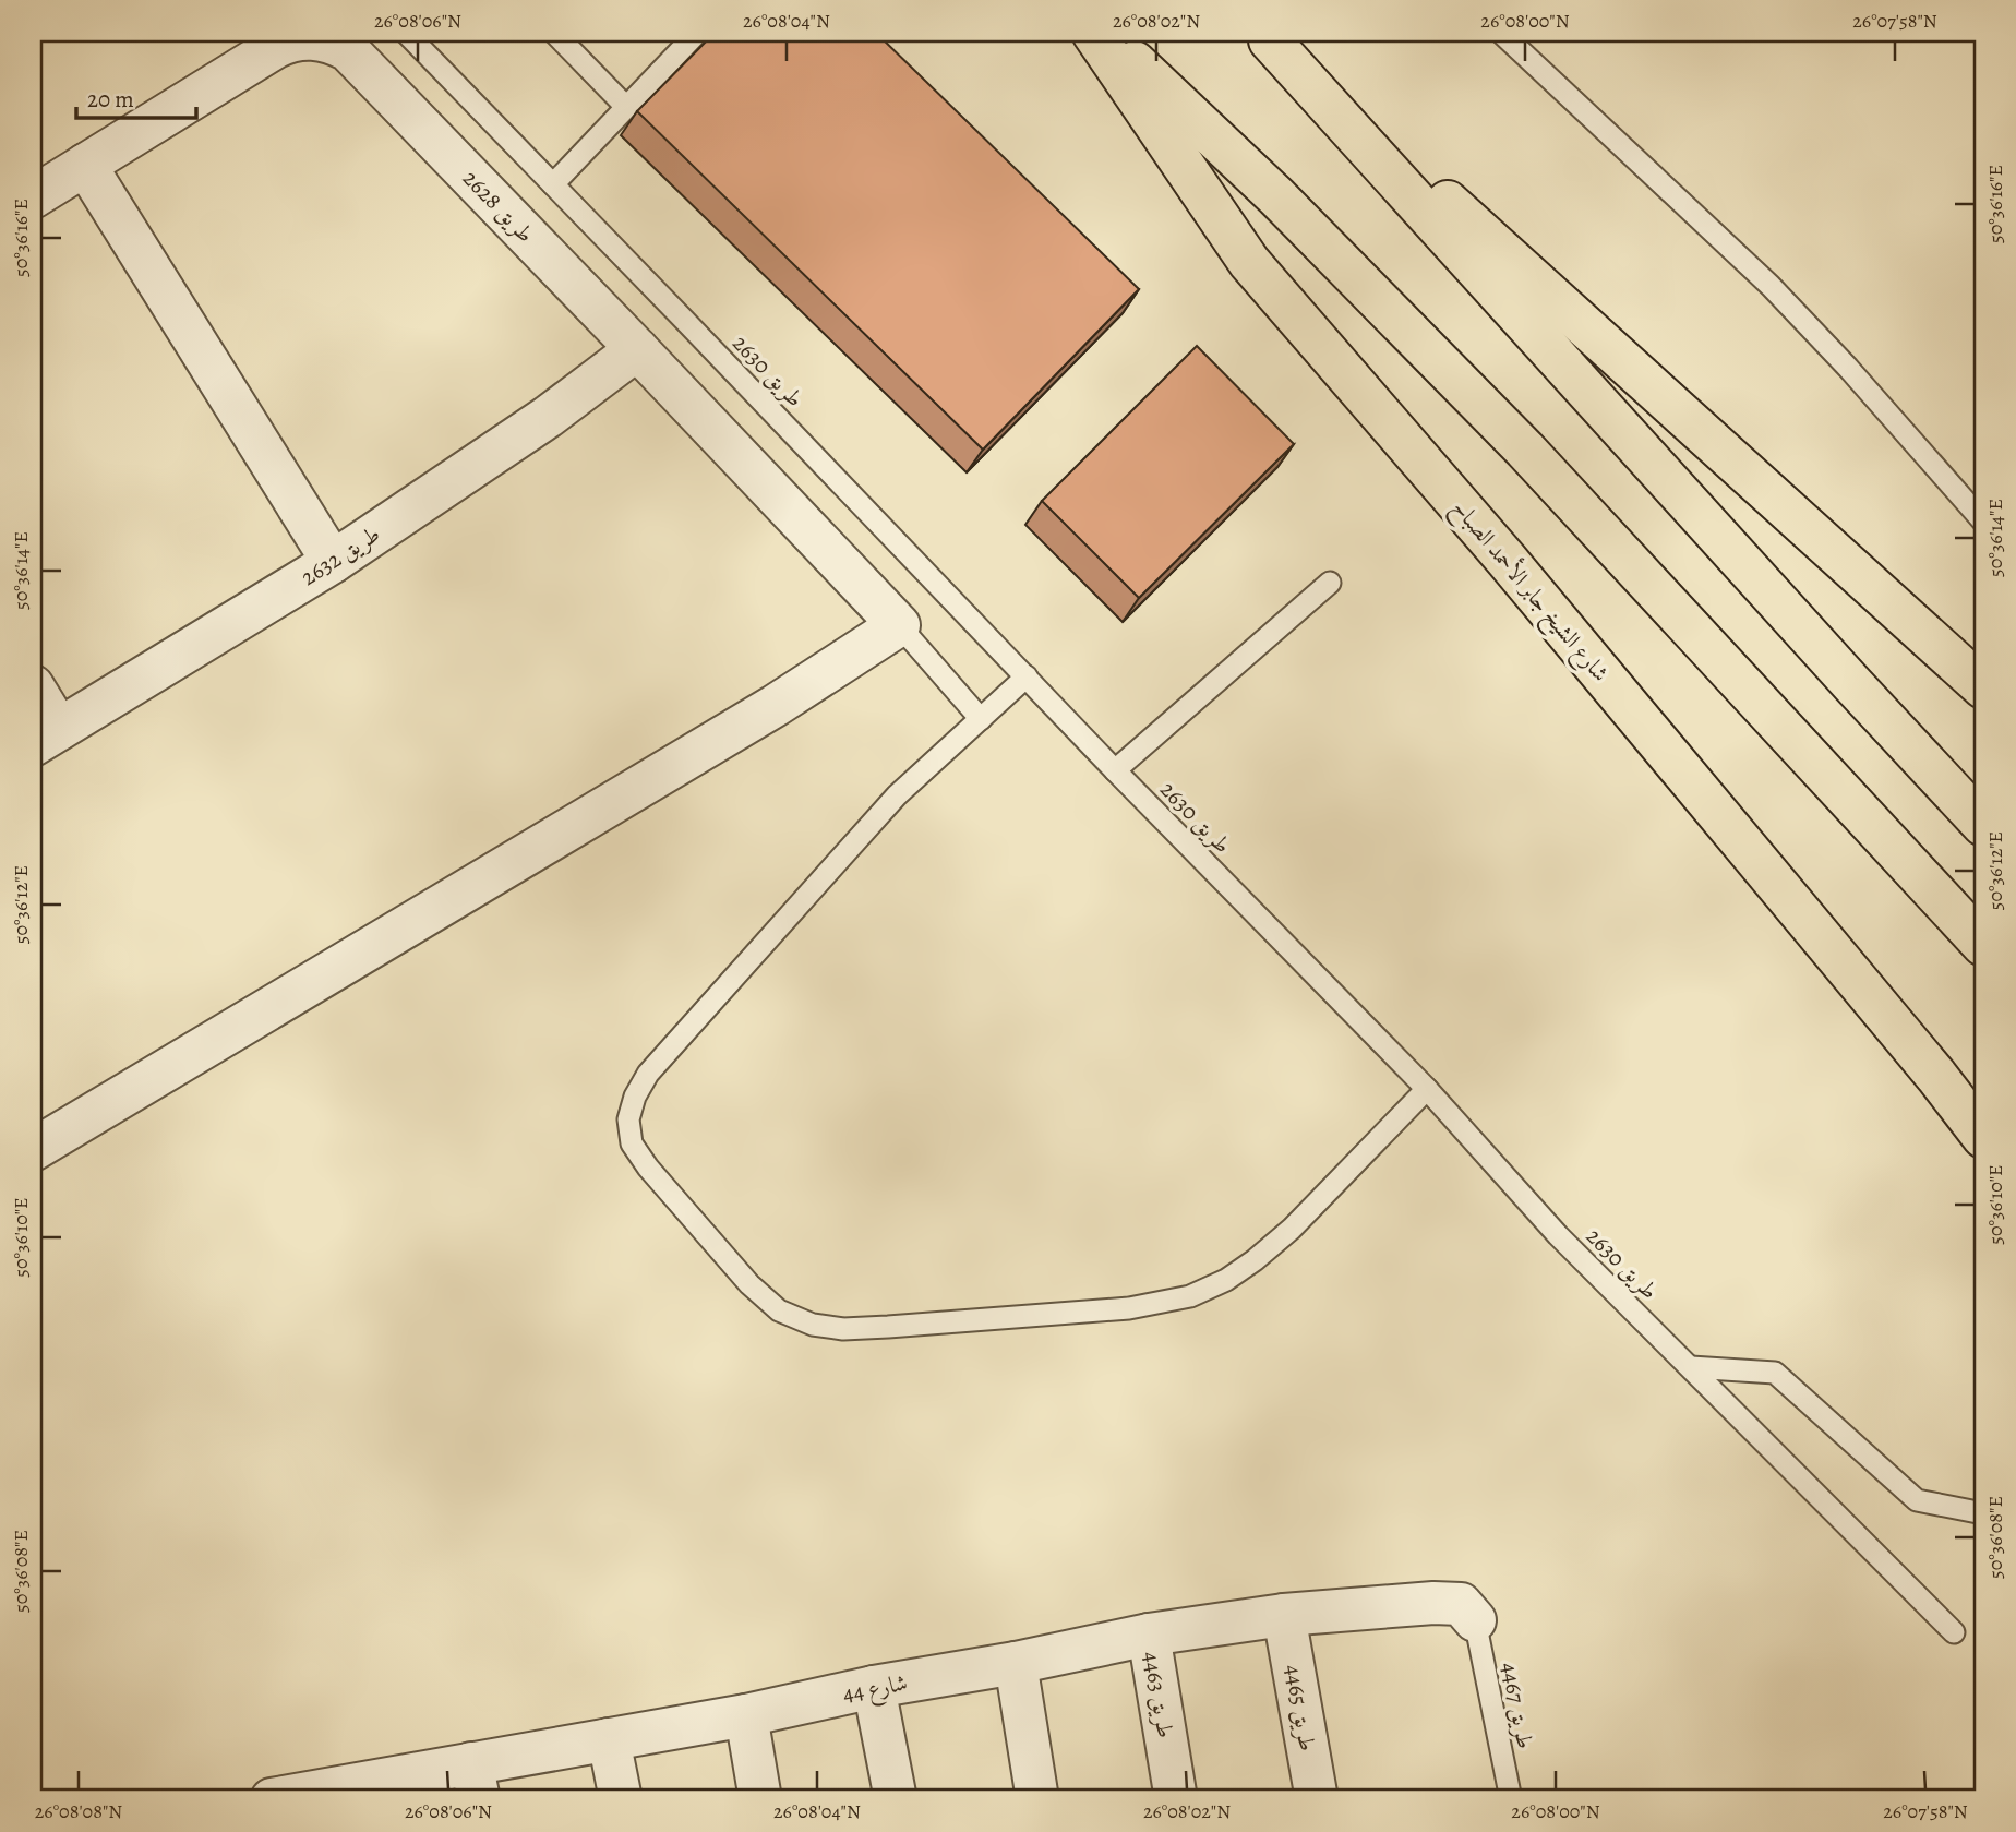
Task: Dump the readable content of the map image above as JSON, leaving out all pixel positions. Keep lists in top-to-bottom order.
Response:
{
  "streets": {
    "main road": ["شارع الشيخ جابر الأحمد الصباح"],
    "street": [
      "طريق 2628",
      "طريق 2632",
      "شارع 44",
      "طريق 4463",
      "طريق 4465"
    ],
    "lane": ["طريق 2630", "طريق 4467"]
  },
  "crossings": [
    ["طريق 2628", "طريق 2632"],
    ["شارع 44", "طريق 4463"],
    ["شارع 44", "طريق 4467"],
    ["شارع 44", "طريق 4465"]
  ],
  "scale_bar": "20 m",
  "coordinates": [
    "26°08'06\"N",
    "26°08'04\"N",
    "26°08'02\"N",
    "26°08'00\"N",
    "26°07'58\"N",
    "50°36'16\"E",
    "50°36'14\"E",
    "50°36'12\"E",
    "50°36'10\"E",
    "50°36'08\"E",
    "26°08'08\"N"
  ]
}
